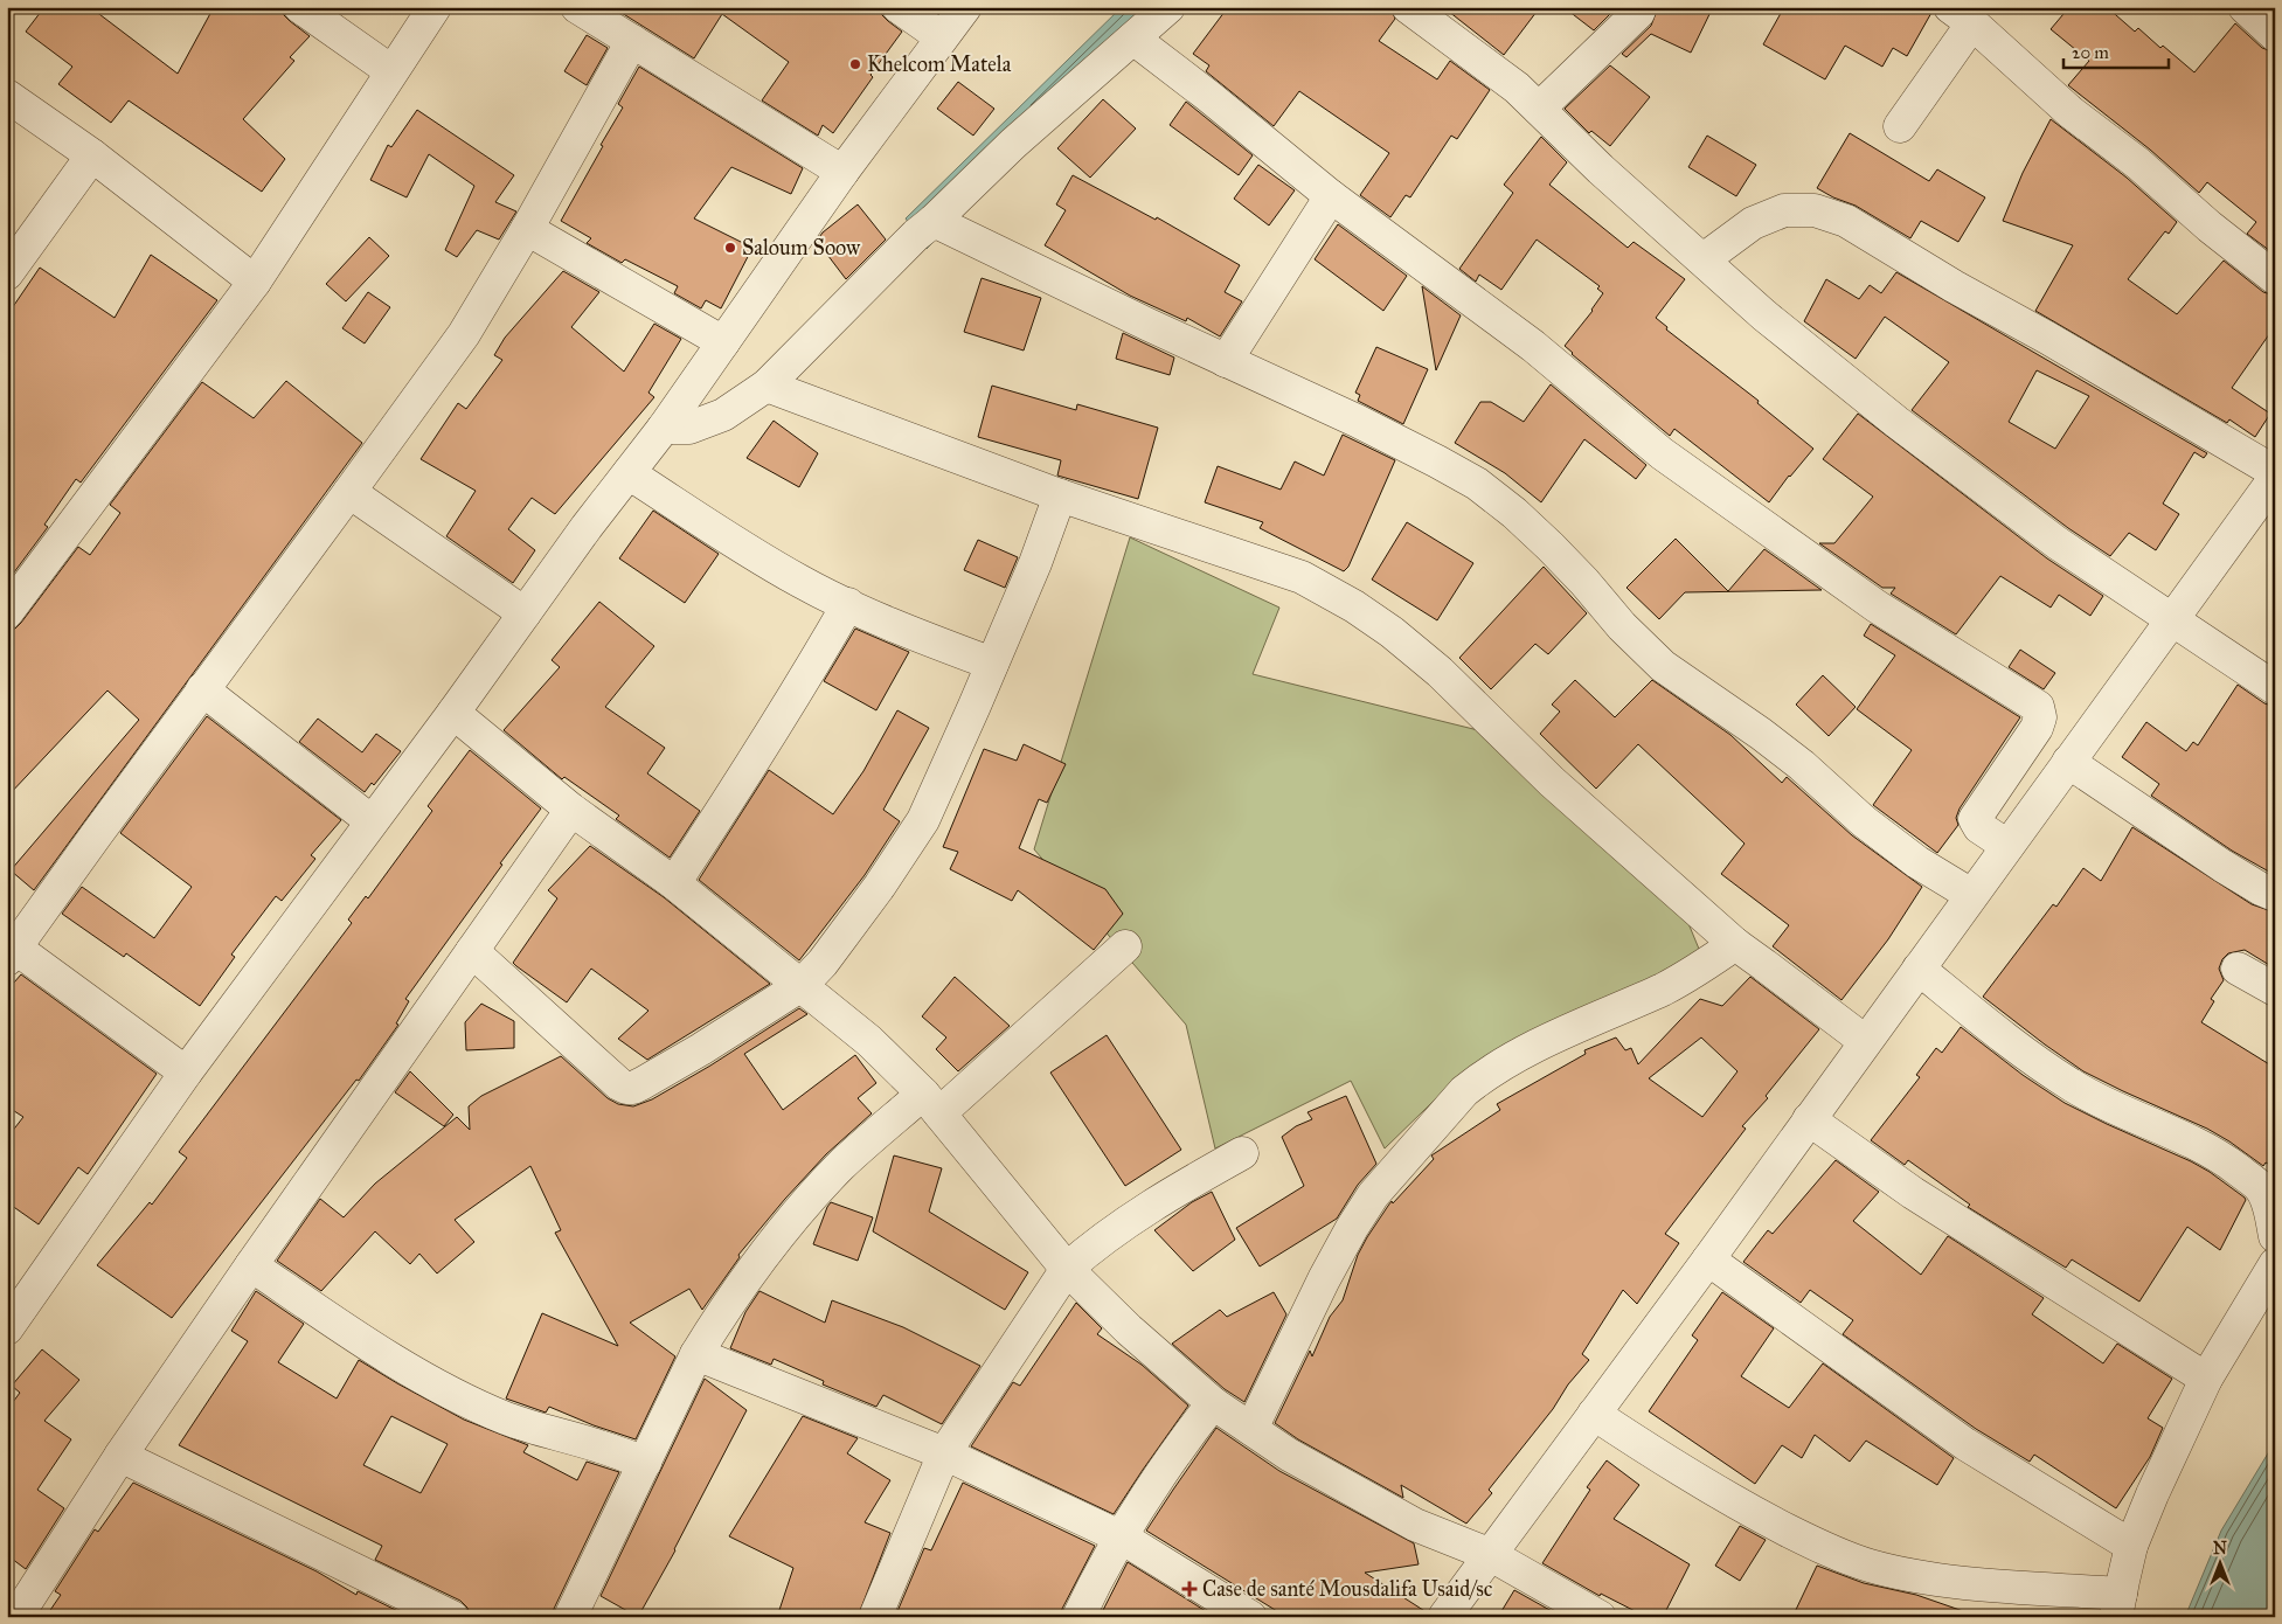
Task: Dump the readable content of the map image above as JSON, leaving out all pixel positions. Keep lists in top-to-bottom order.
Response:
{
  "places": {
    "other": ["Khelcom Matela", "Saloum Soow"],
    "health": ["Case de santé Mousdalifa Usaid/sc"]
  },
  "scale_bar": "20 m",
  "north": "top"
}
